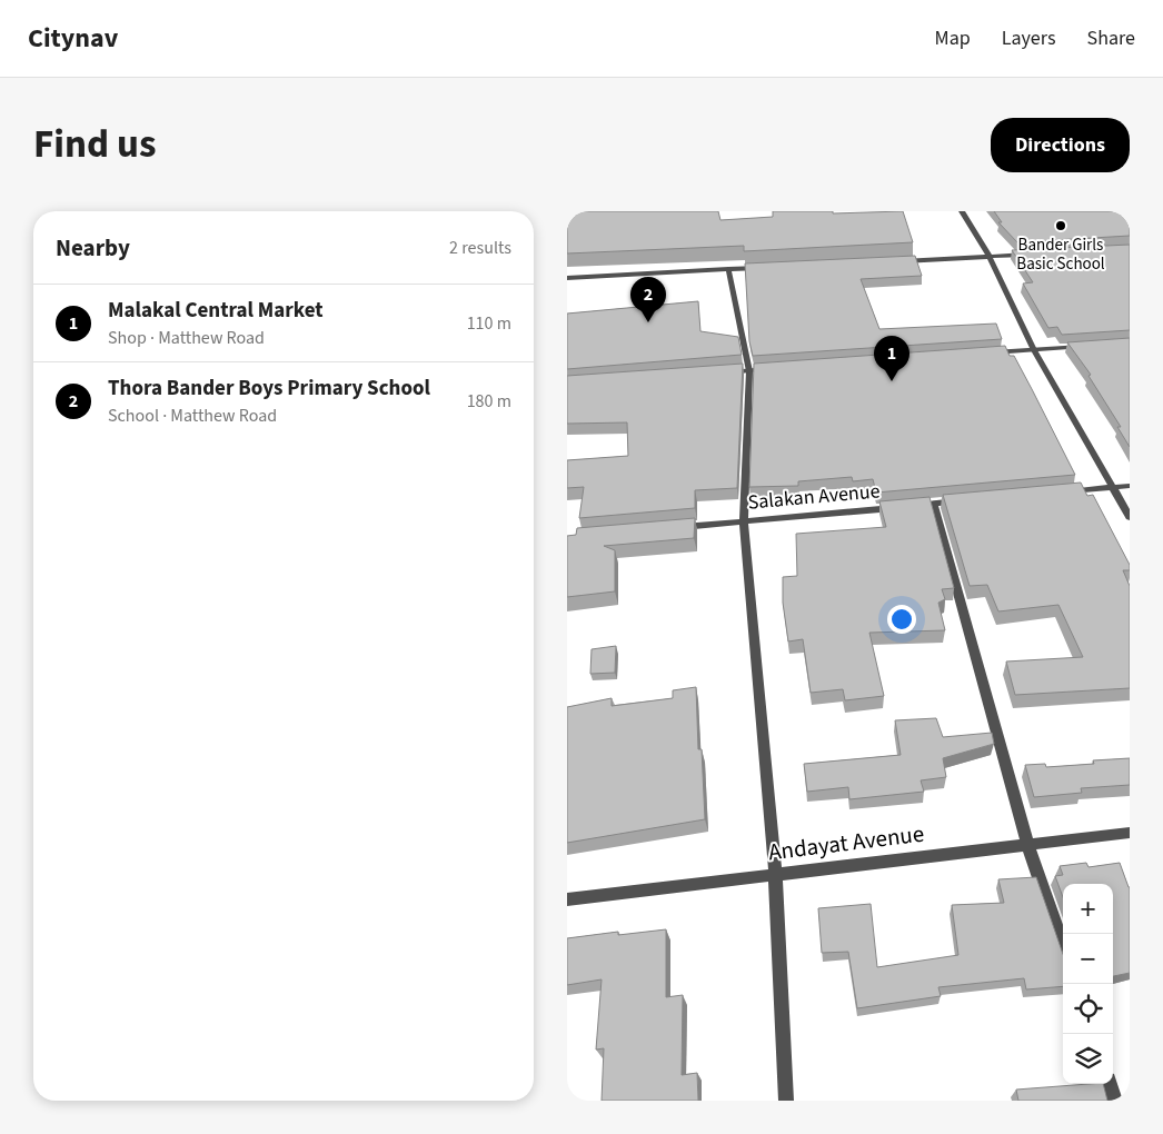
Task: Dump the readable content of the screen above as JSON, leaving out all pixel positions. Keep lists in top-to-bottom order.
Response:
{
  "streets": {
    "street": ["Salakan Avenue", "Andayat Avenue"]
  },
  "places": ["Bander Girls Basic School"],
  "page": {
    "header": "Citynav",
    "nav": ["Map", "Layers", "Share"],
    "title": "Find us",
    "buttons": "Directions",
    "heading": ["Nearby", "2 results"],
    "pins": ["2", "1"],
    "list": [
      {
        "mark": "1",
        "name": "Malakal Central Market",
        "note": "Shop · Matthew Road",
        "value": "110 m"
      },
      {
        "mark": "2",
        "name": "Thora Bander Boys Primary School",
        "note": "School · Matthew Road",
        "value": "180 m"
      }
    ],
    "map_buttons": ["+", "−"]
  }
}
